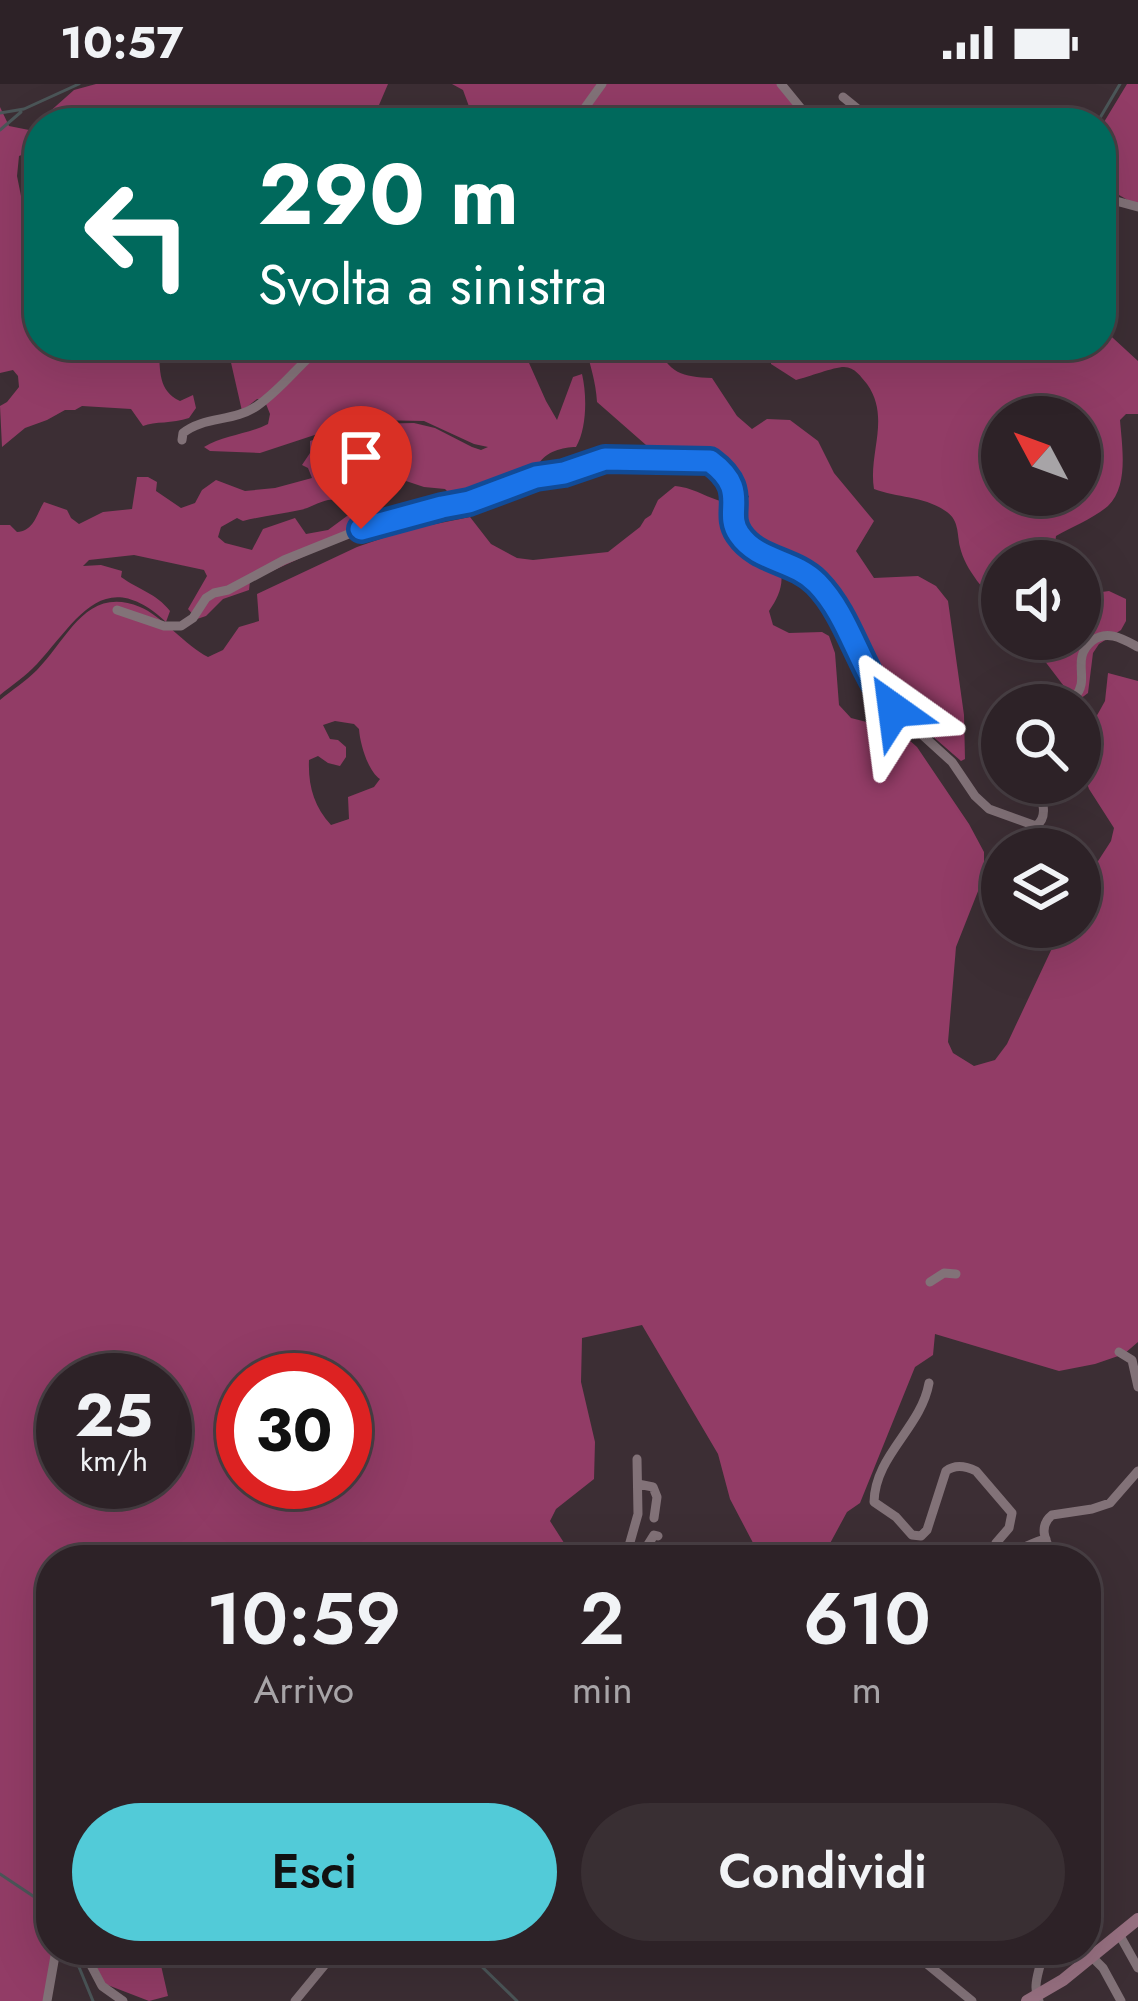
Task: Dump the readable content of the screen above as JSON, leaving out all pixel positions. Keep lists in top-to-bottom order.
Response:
{
  "north": "top left",
  "page": {
    "status": "10:57",
    "turn": ["290 m", "Svolta a sinistra"],
    "speed": "25 km/h",
    "limit": "30",
    "eta": [
      "10:59",
      "Arrivo",
      "2",
      "min",
      "610",
      "m"
    ],
    "buttons": ["Esci", "Condividi"]
  }
}
